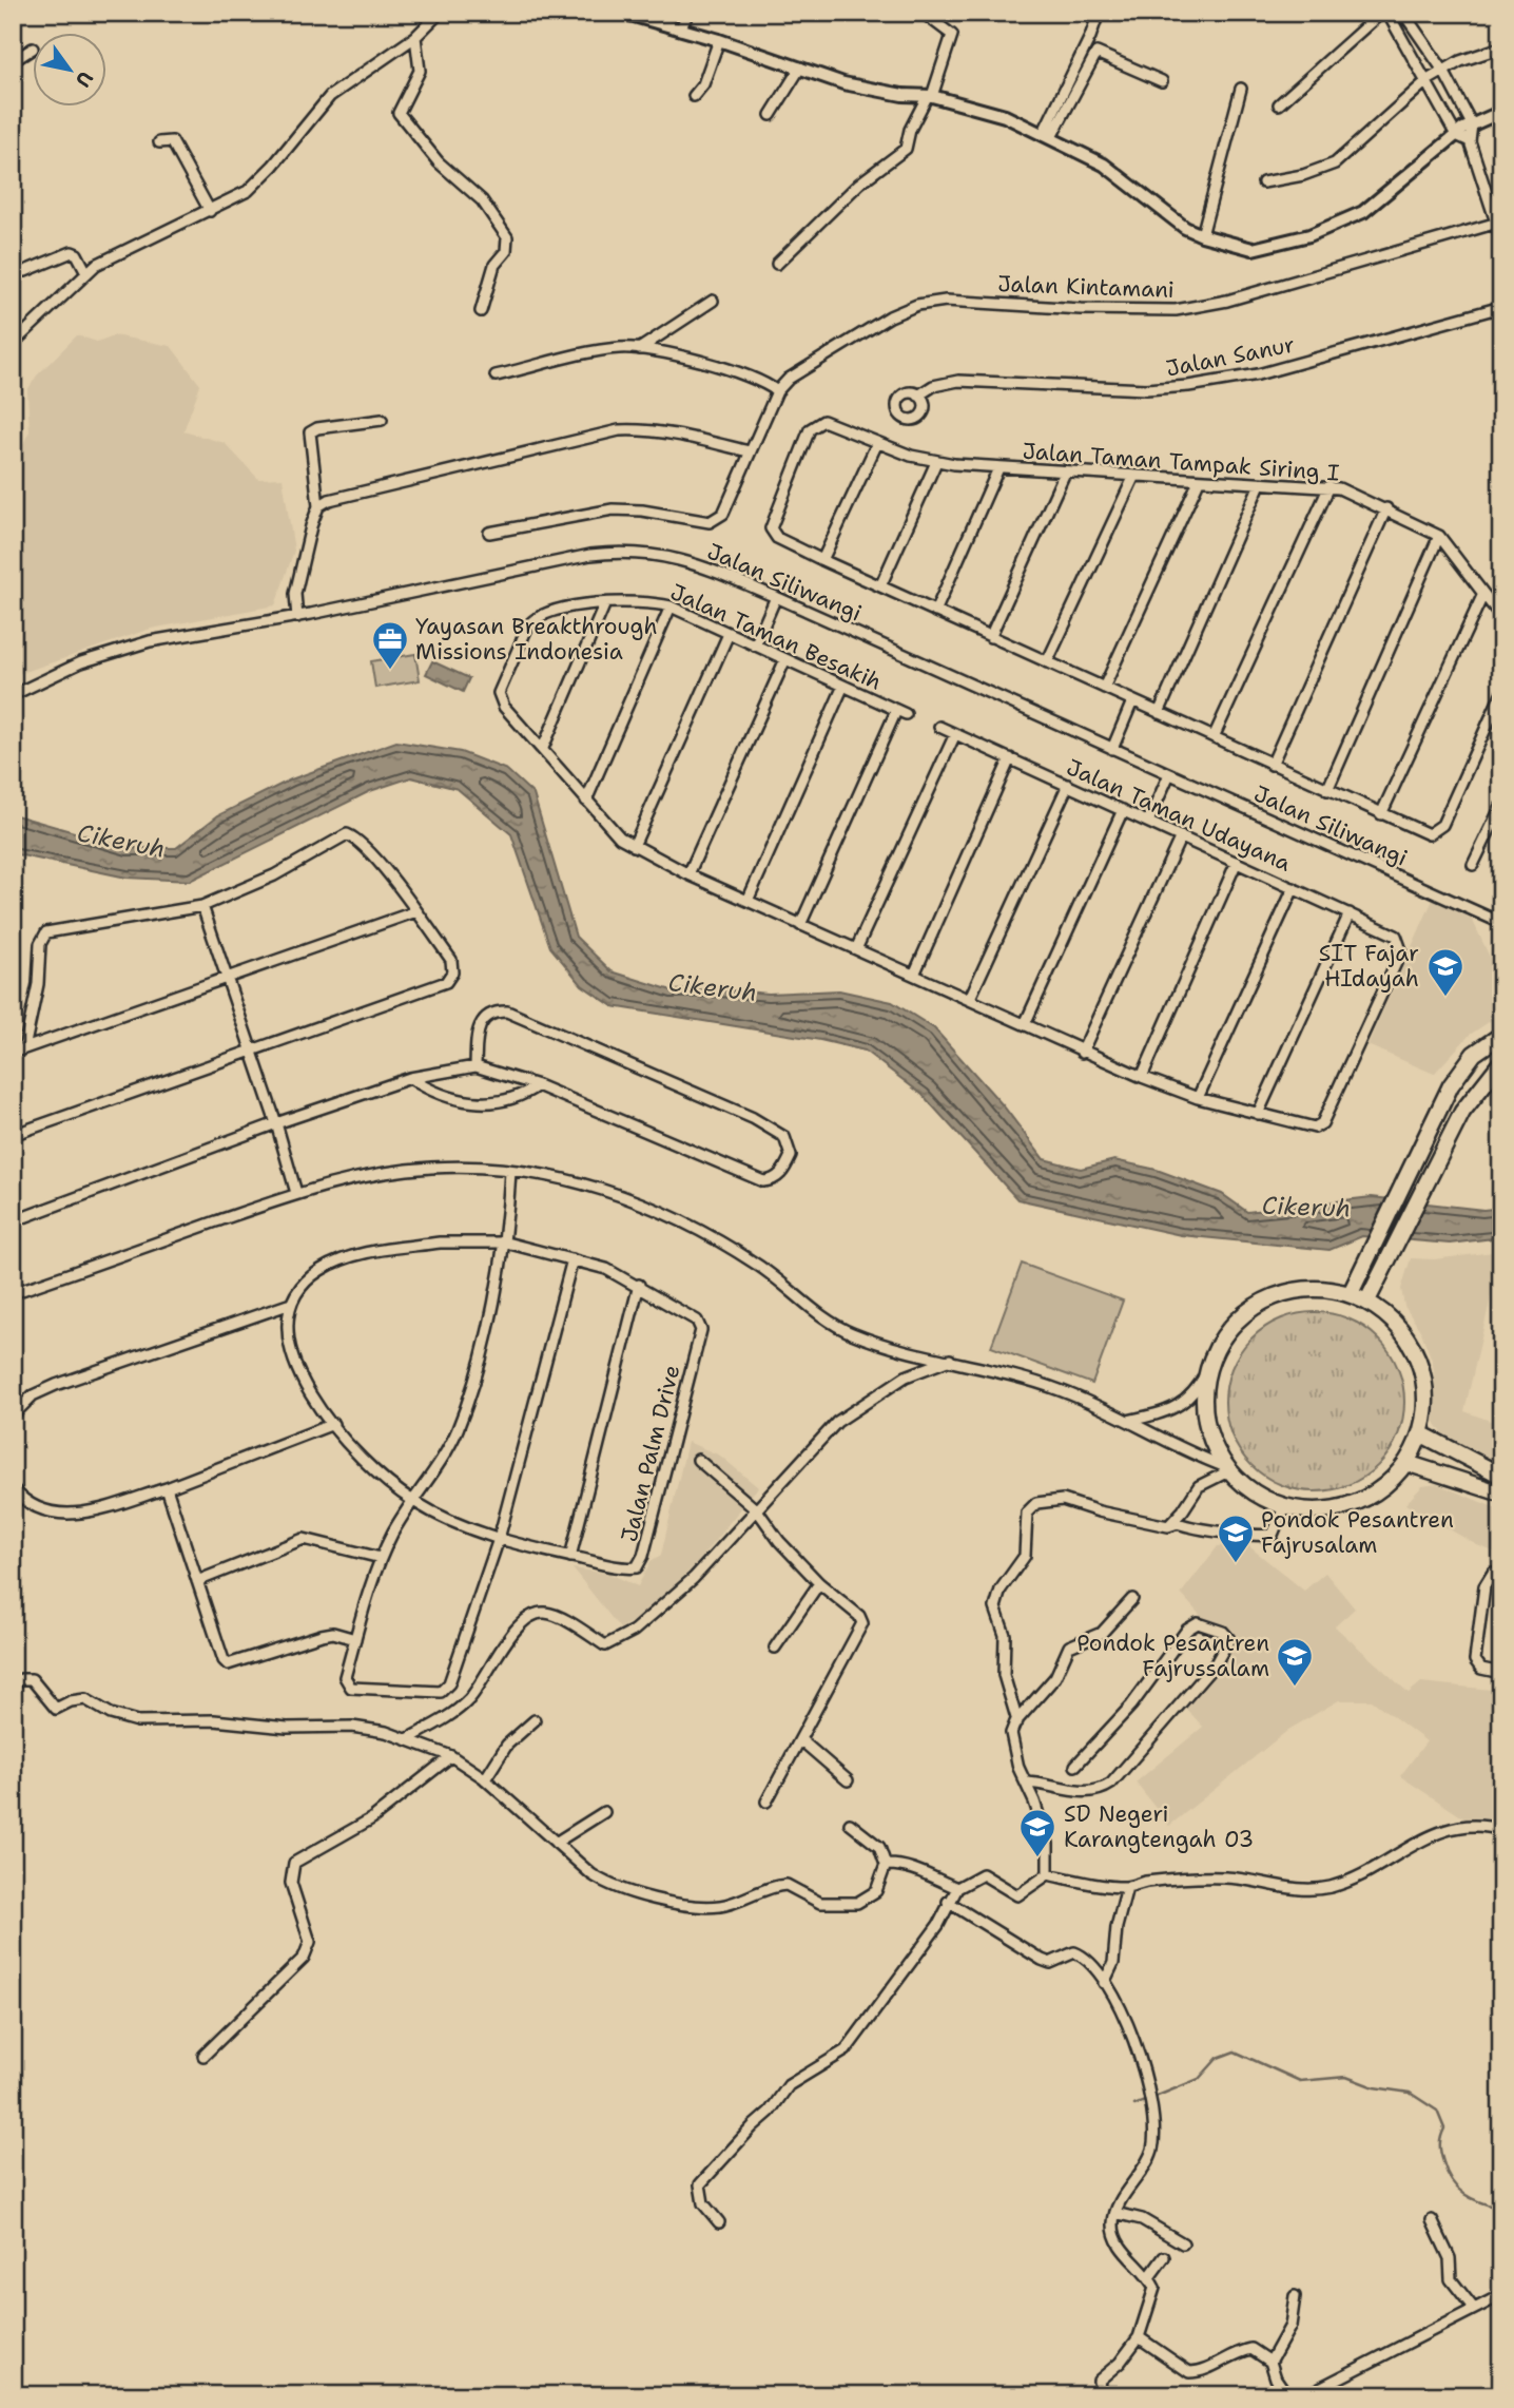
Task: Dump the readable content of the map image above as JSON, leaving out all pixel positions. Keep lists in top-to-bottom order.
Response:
{
  "streets": {
    "street": [
      "Jalan Kintamani",
      "Jalan Sanur",
      "Jalan Taman Tampak Siring I",
      "Jalan Siliwangi",
      "Jalan Taman Besakih",
      "Jalan Taman Udayana",
      "Jalan Palm Drive"
    ]
  },
  "water": ["Cikeruh"],
  "places": {
    "office": ["Yayasan Breakthrough Missions Indonesia"],
    "school or university": [
      "SIT Fajar HIdayah",
      "Pondok Pesantren Fajrusalam",
      "Pondok Pesantren Fajrussalam",
      "SD Negeri Karangtengah 03"
    ]
  },
  "north": "bottom right"
}
